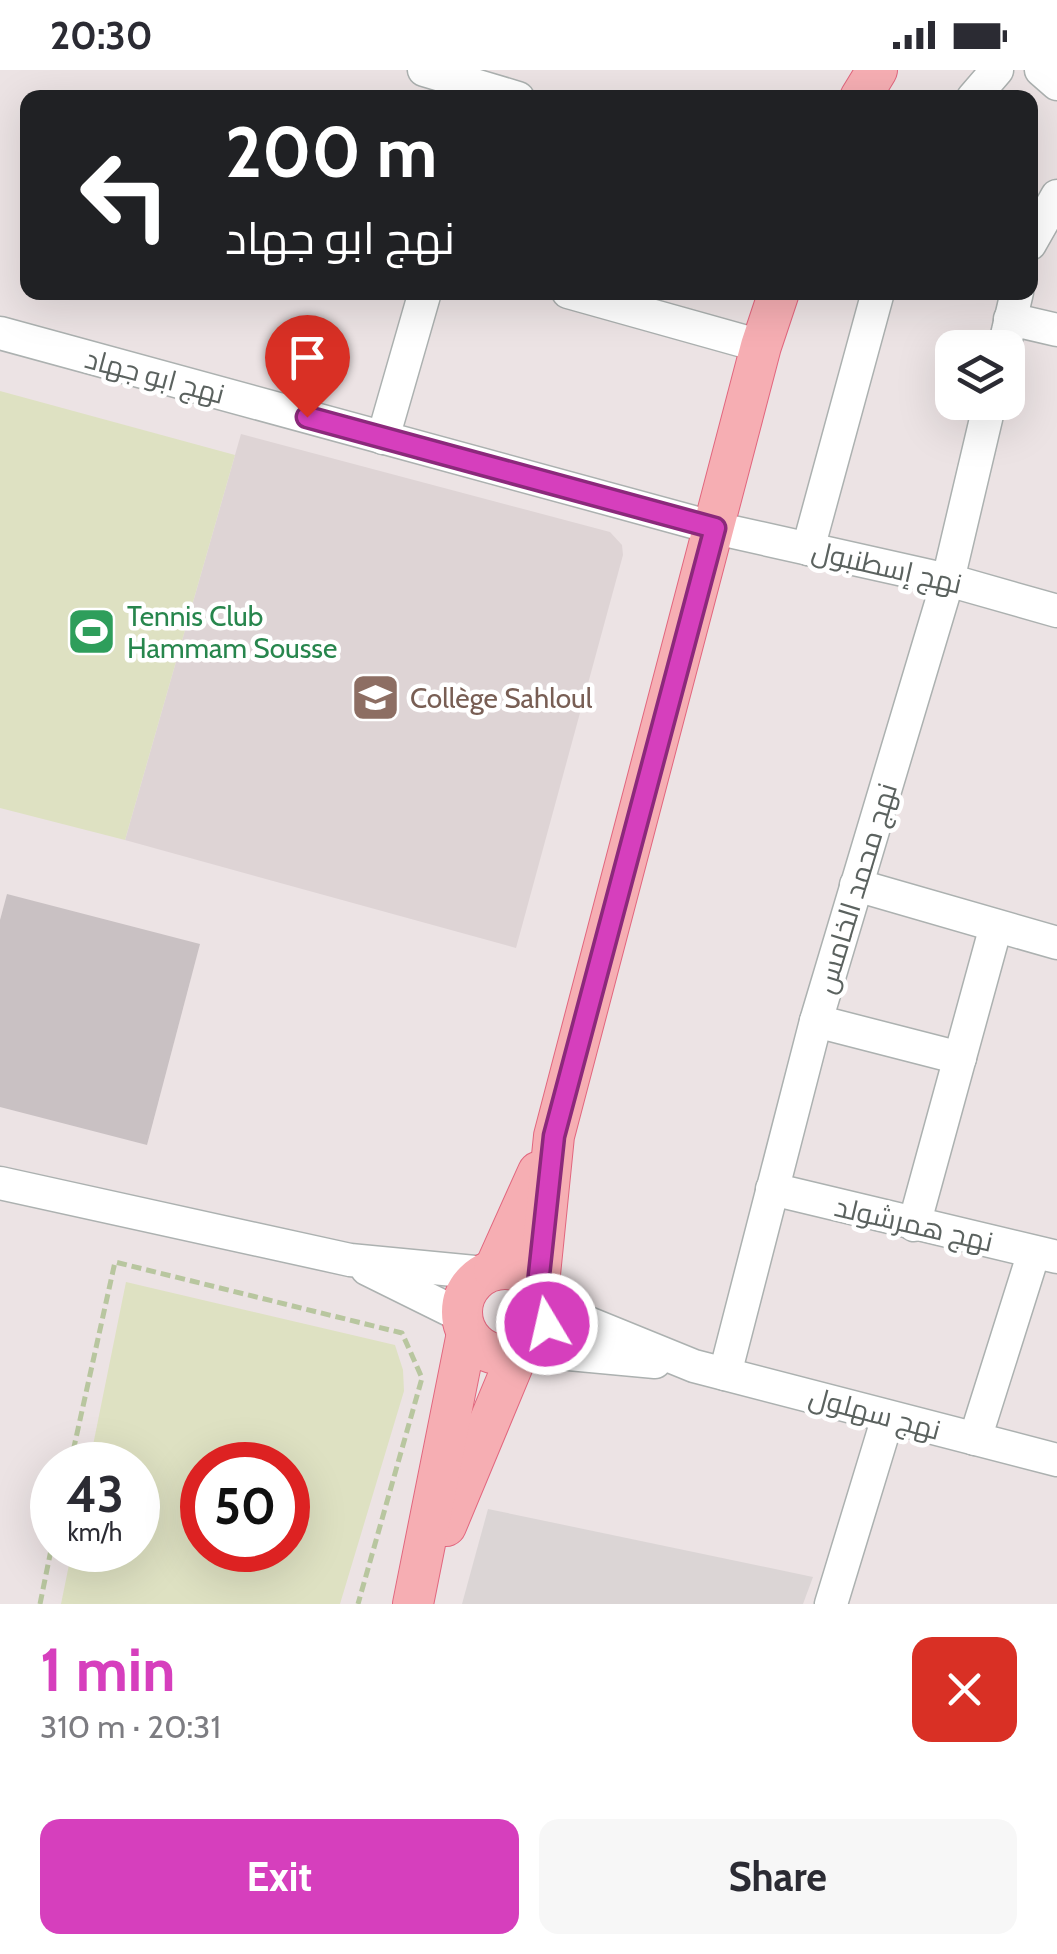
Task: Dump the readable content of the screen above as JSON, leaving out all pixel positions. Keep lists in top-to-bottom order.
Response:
{
  "streets": {
    "street": [
      "نهج ابو جهاد",
      "نهج إسطنبول",
      "نهج محمد الخامس",
      "نهج همرشولد",
      "نهج سهلول"
    ]
  },
  "crossings": [
    ["نهج ابو جهاد", "نهج إسطنبول"],
    ["نهج إسطنبول", "نهج محمد الخامس"],
    ["نهج محمد الخامس", "نهج همرشولد"],
    ["نهج محمد الخامس", "نهج سهلول"]
  ],
  "places": {
    "sports": ["Tennis Club Hammam Sousse"],
    "school or university": ["Collège Sahloul"]
  },
  "page": {
    "status": "20:30",
    "turn": ["200 m", "نهج ابو جهاد"],
    "speed": "43 km/h",
    "limit": "50",
    "heading": ["1 min", "310 m · 20:31"],
    "buttons": ["Exit", "Share"]
  }
}
